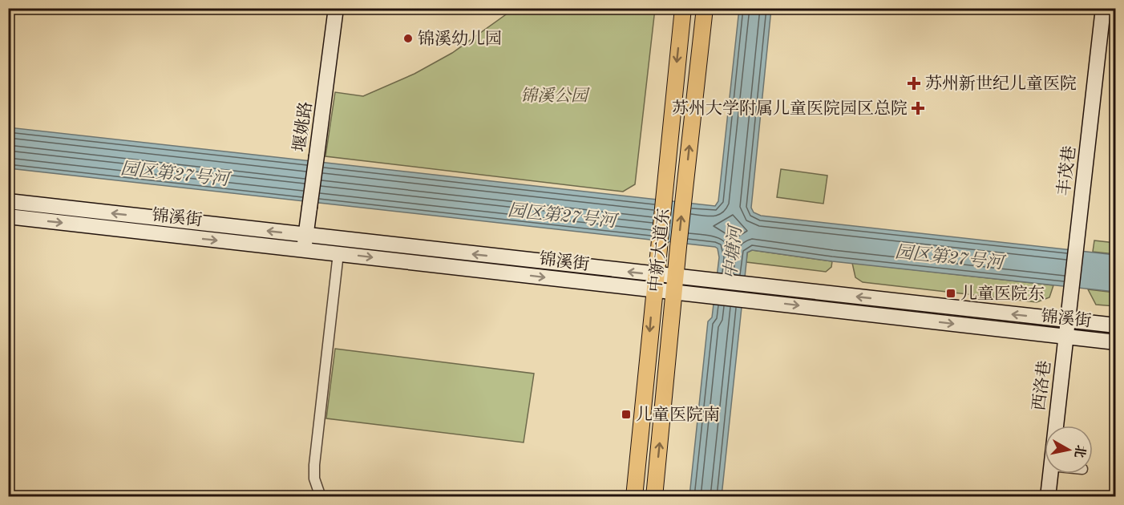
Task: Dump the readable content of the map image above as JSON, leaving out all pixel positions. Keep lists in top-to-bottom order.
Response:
{
  "streets": {
    "main road": [
      "堰姚路",
      "丰茂巷",
      "锦溪街",
      "中新大道东",
      "西洛巷"
    ]
  },
  "crossings": [
    ["堰姚路", "锦溪街"],
    ["丰茂巷", "锦溪街"],
    ["丰茂巷", "西洛巷"],
    ["锦溪街", "中新大道东"],
    ["锦溪街", "西洛巷"]
  ],
  "water": ["园区第27号河", "中塘河"],
  "parks": ["锦溪公园"],
  "places": {
    "other": ["锦溪幼儿园"],
    "health": ["苏州新世纪儿童医院", "苏州大学附属儿童医院园区总院"],
    "transit": ["儿童医院东", "儿童医院南"]
  },
  "north": "right"
}
